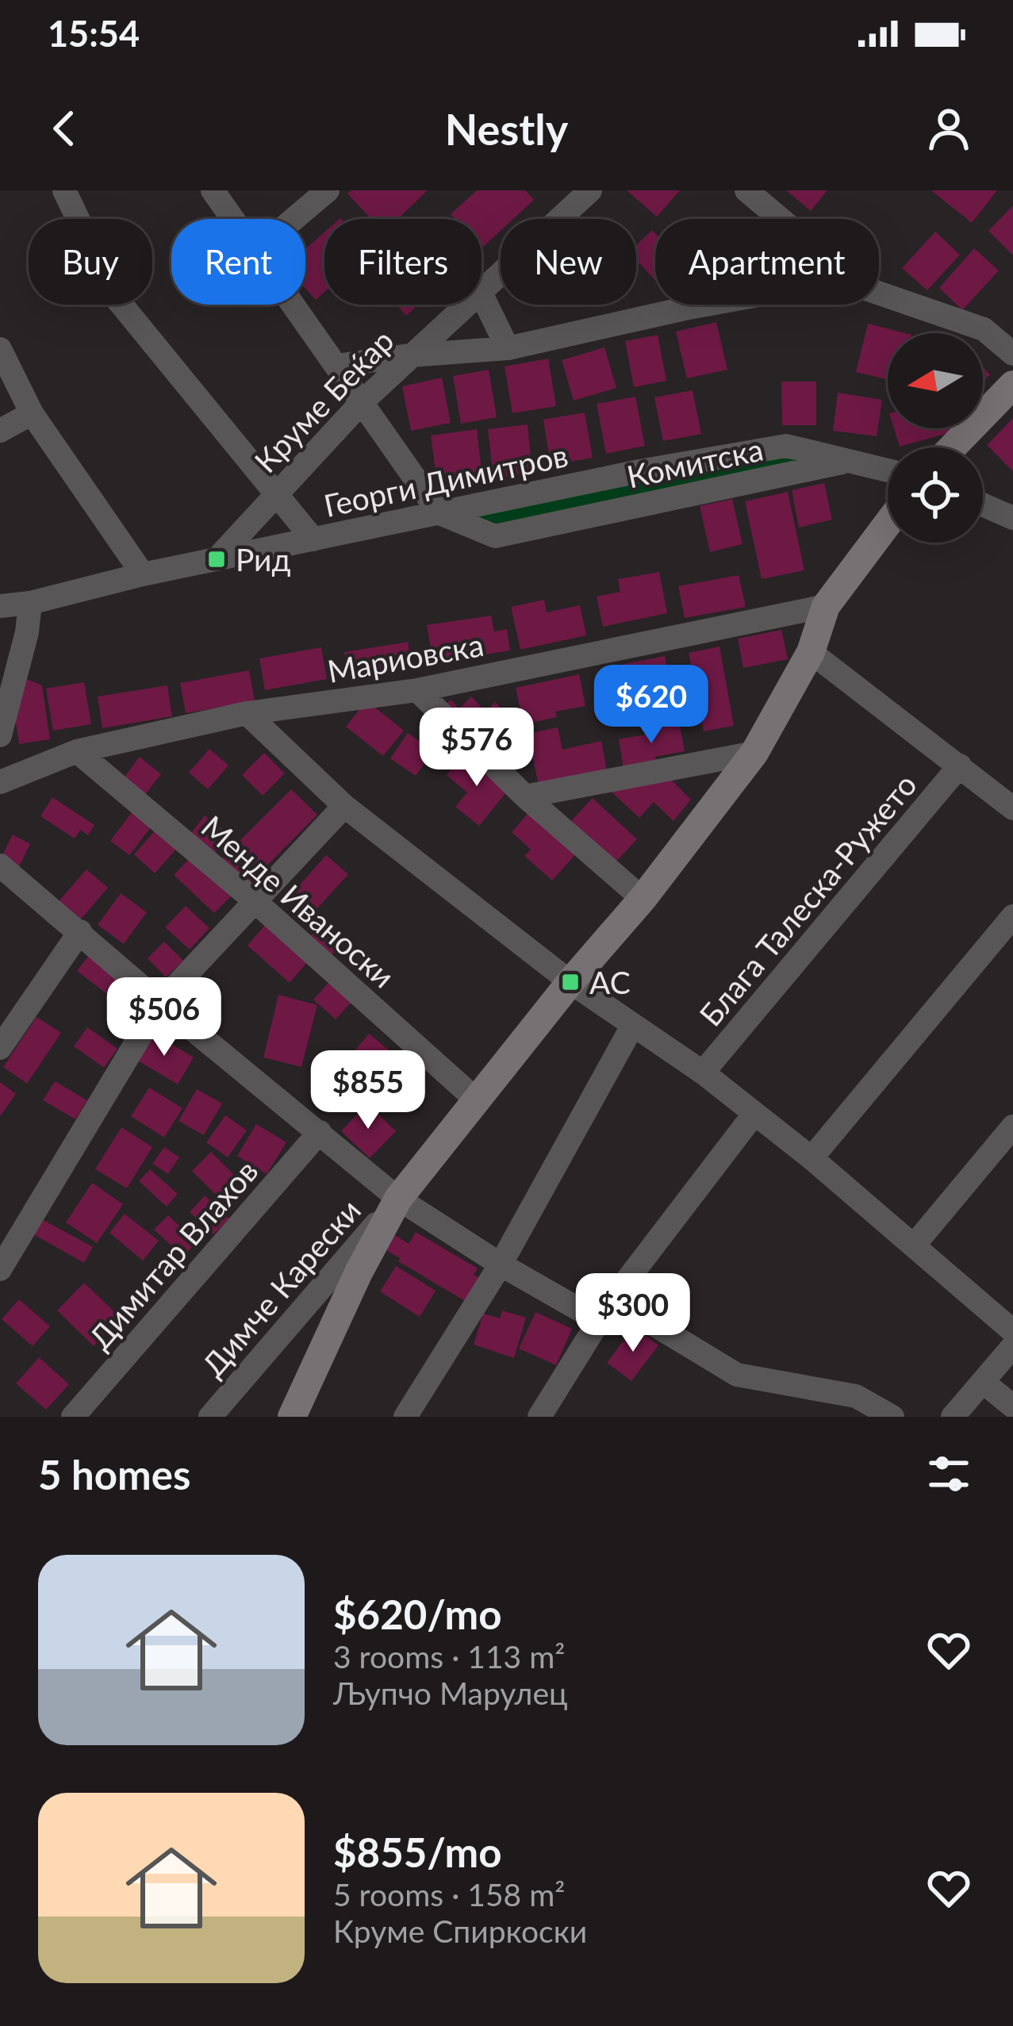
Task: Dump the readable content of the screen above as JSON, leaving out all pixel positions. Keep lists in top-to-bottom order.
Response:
{
  "streets": {
    "street": [
      "Круме Беќар",
      "Комитска",
      "Георги Димитров",
      "Мариовска",
      "Блага Талеска-Ружето",
      "Менде Иваноски",
      "Димитар Влахов",
      "Димче Карески"
    ]
  },
  "crossings": [
    ["Круме Беќар", "Георги Димитров"],
    ["Комитска", "Георги Димитров"],
    ["Мариовска", "Блага Талеска-Ружето"],
    ["Мариовска", "Менде Иваноски"]
  ],
  "places": {
    "transit": ["Рид", "АС"]
  },
  "north": "left",
  "page": {
    "status": "15:54",
    "header": "Nestly",
    "chip": [
      "Buy",
      "Rent",
      "Filters",
      "New",
      "Apartment"
    ],
    "price": [
      "$620",
      "$576",
      "$506",
      "$855",
      "$300"
    ],
    "heading": "5 homes",
    "list": [
      {
        "name": "$620/mo",
        "note": "3 rooms · 113 m² · Љупчо Марулец"
      },
      {
        "name": "$855/mo",
        "note": "5 rooms · 158 m² · Круме Спиркоски"
      }
    ]
  }
}
